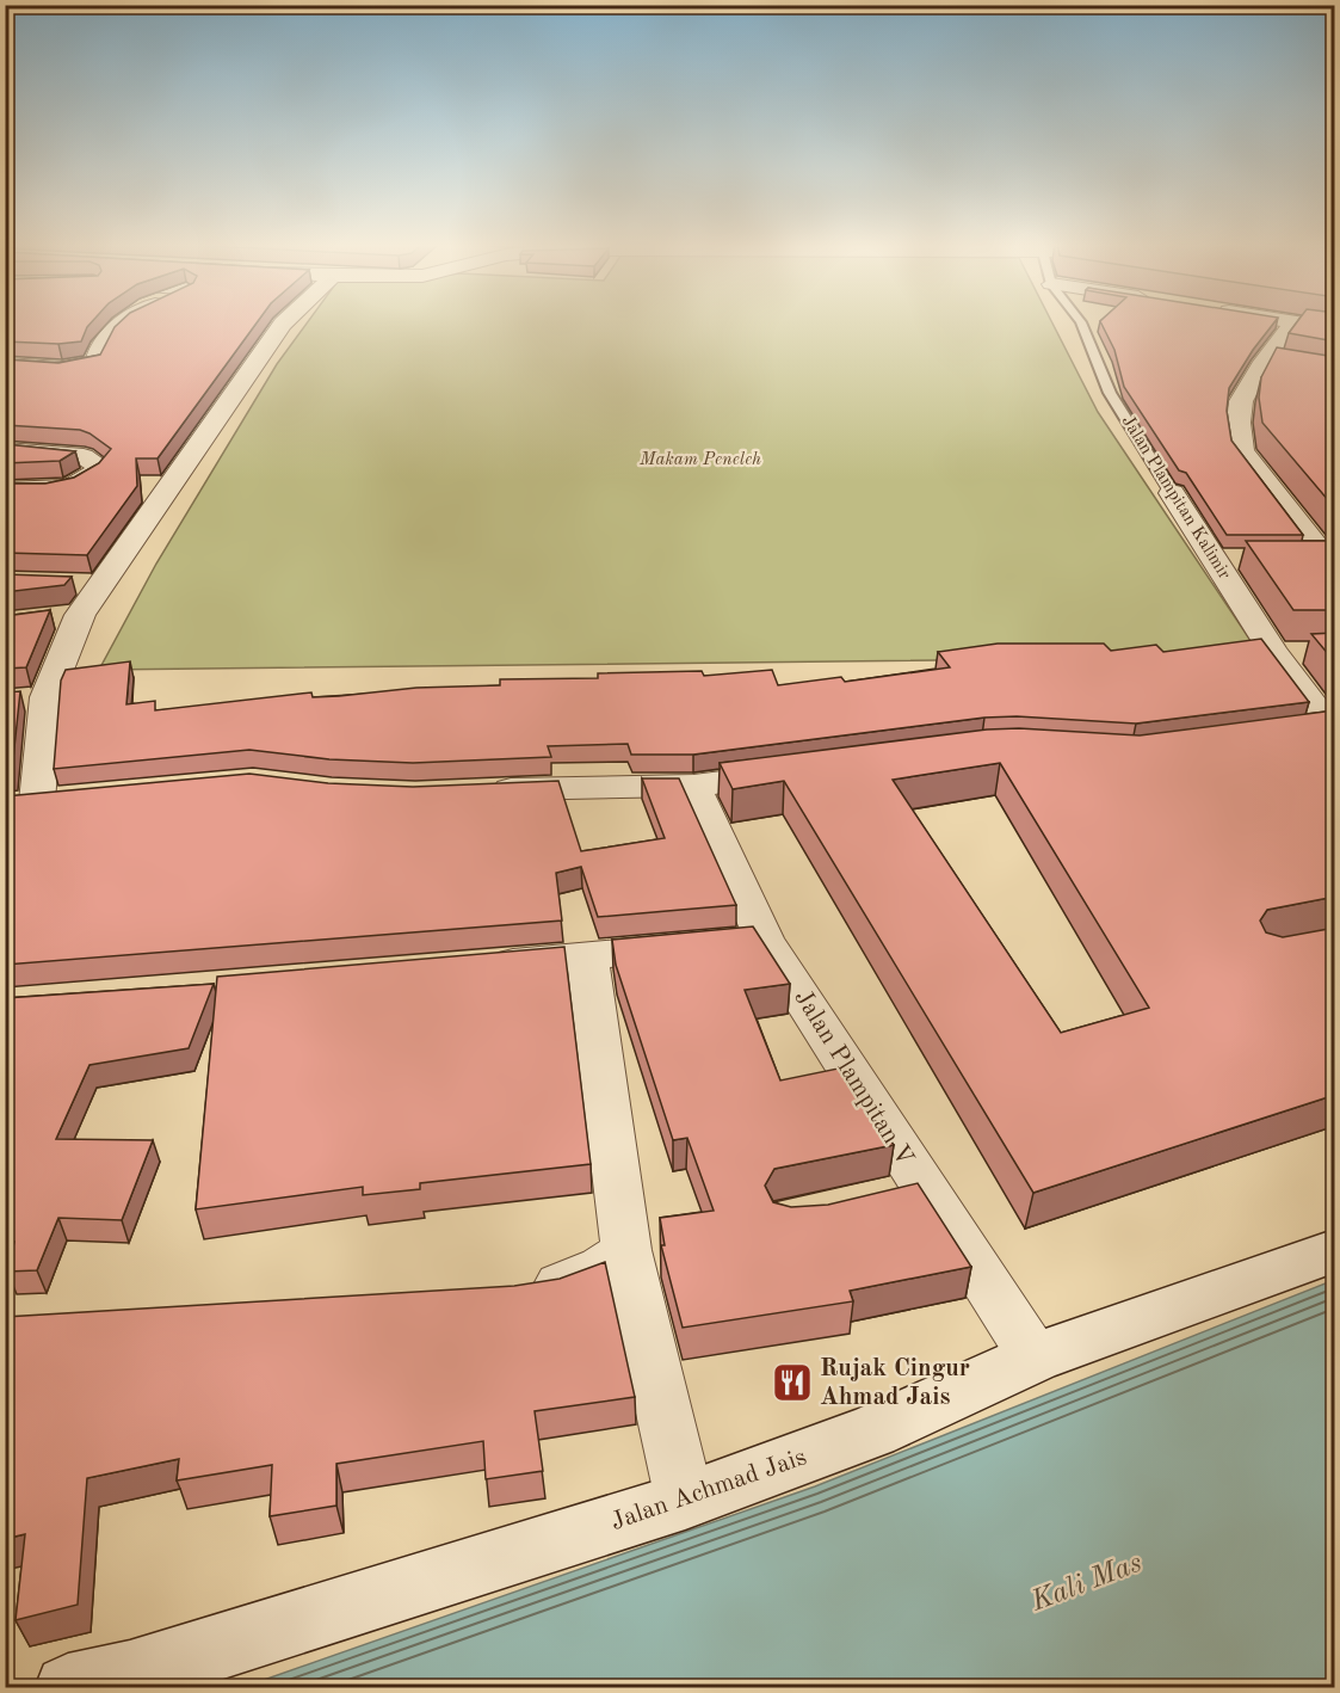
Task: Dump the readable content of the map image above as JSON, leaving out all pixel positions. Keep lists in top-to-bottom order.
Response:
{
  "streets": {
    "street": ["Jalan Plampitan Kalimir", "Jalan Plampitan V", "Jalan Achmad Jais"]
  },
  "crossings": [
    ["Jalan Plampitan V", "Jalan Achmad Jais"]
  ],
  "water": ["Kali Mas"],
  "parks": ["Makam Peneleh"],
  "places": {
    "restaurant": ["Rujak Cingur Ahmad Jais"]
  }
}
